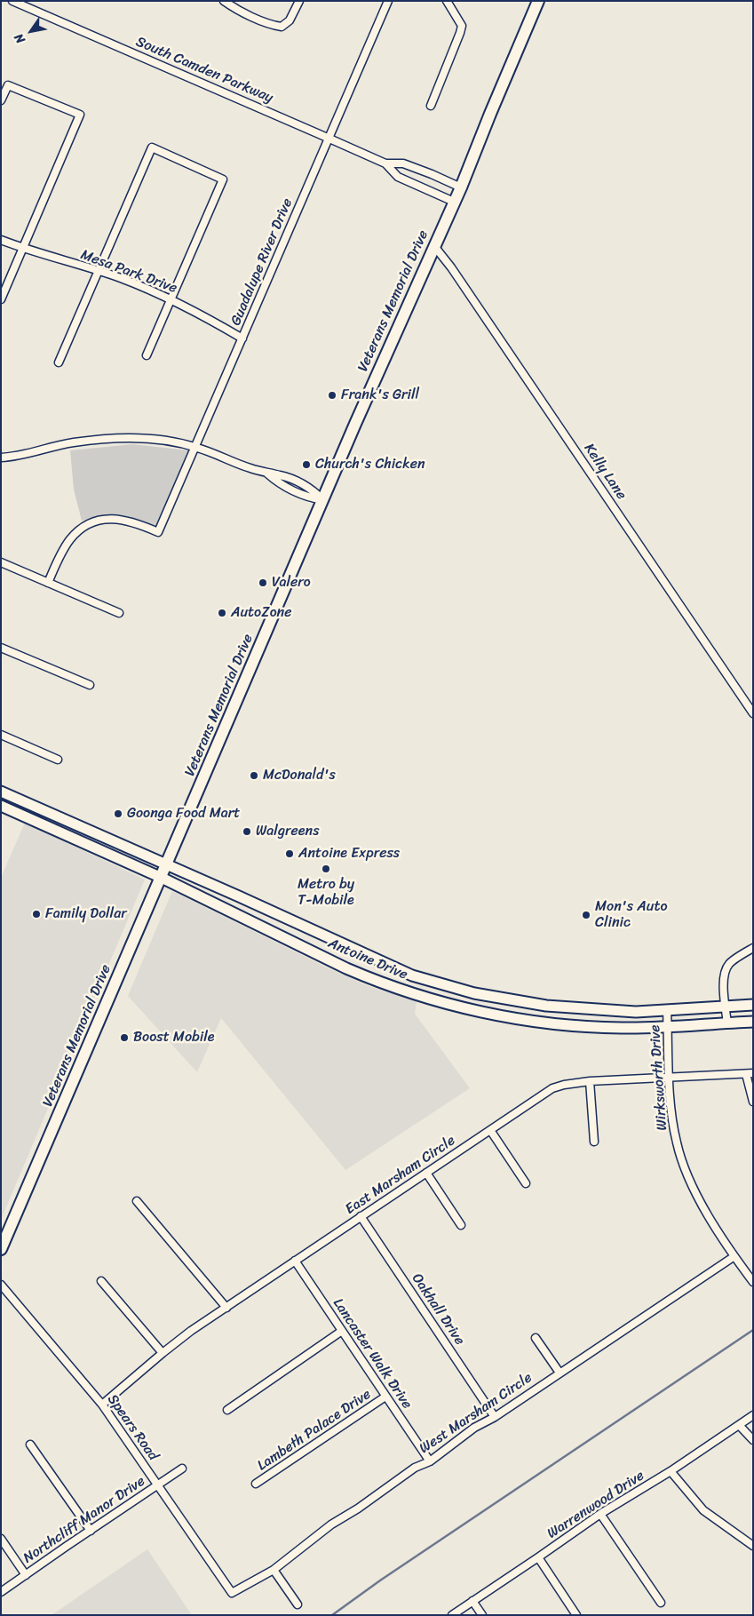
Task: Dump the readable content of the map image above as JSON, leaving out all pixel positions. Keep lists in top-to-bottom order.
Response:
{
  "streets": {
    "main road": ["Veterans Memorial Drive", "Antoine Drive"],
    "street": [
      "South Camden Parkway",
      "Guadalupe River Drive",
      "Mesa Park Drive",
      "Kelly Lane",
      "Wirksworth Drive",
      "East Marsham Circle",
      "Oakhall Drive",
      "Lancaster Walk Drive",
      "West Marsham Circle",
      "Spears Road",
      "Lambeth Palace Drive",
      "Warrenwood Drive",
      "Northcliff Manor Drive"
    ]
  },
  "crossings": [
    ["South Camden Parkway", "Guadalupe River Drive"],
    ["South Camden Parkway", "Veterans Memorial Drive"],
    ["Guadalupe River Drive", "Mesa Park Drive"],
    ["Veterans Memorial Drive", "Kelly Lane"],
    ["Veterans Memorial Drive", "Antoine Drive"],
    ["Antoine Drive", "Wirksworth Drive"],
    ["Wirksworth Drive", "East Marsham Circle"],
    ["Wirksworth Drive", "West Marsham Circle"],
    ["East Marsham Circle", "Oakhall Drive"],
    ["East Marsham Circle", "Lancaster Walk Drive"],
    ["East Marsham Circle", "Spears Road"],
    ["Oakhall Drive", "West Marsham Circle"],
    ["Lancaster Walk Drive", "West Marsham Circle"],
    ["Lancaster Walk Drive", "Lambeth Palace Drive"],
    ["West Marsham Circle", "Spears Road"],
    ["Spears Road", "Northcliff Manor Drive"]
  ],
  "places": [
    "Frank's Grill",
    "Church's Chicken",
    "Valero",
    "AutoZone",
    "McDonald's",
    "Goonga Food Mart",
    "Walgreens",
    "Antoine Express",
    "Metro by T-Mobile",
    "Family Dollar",
    "Mon's Auto Clinic",
    "Boost Mobile"
  ],
  "north": "bottom left"
}
